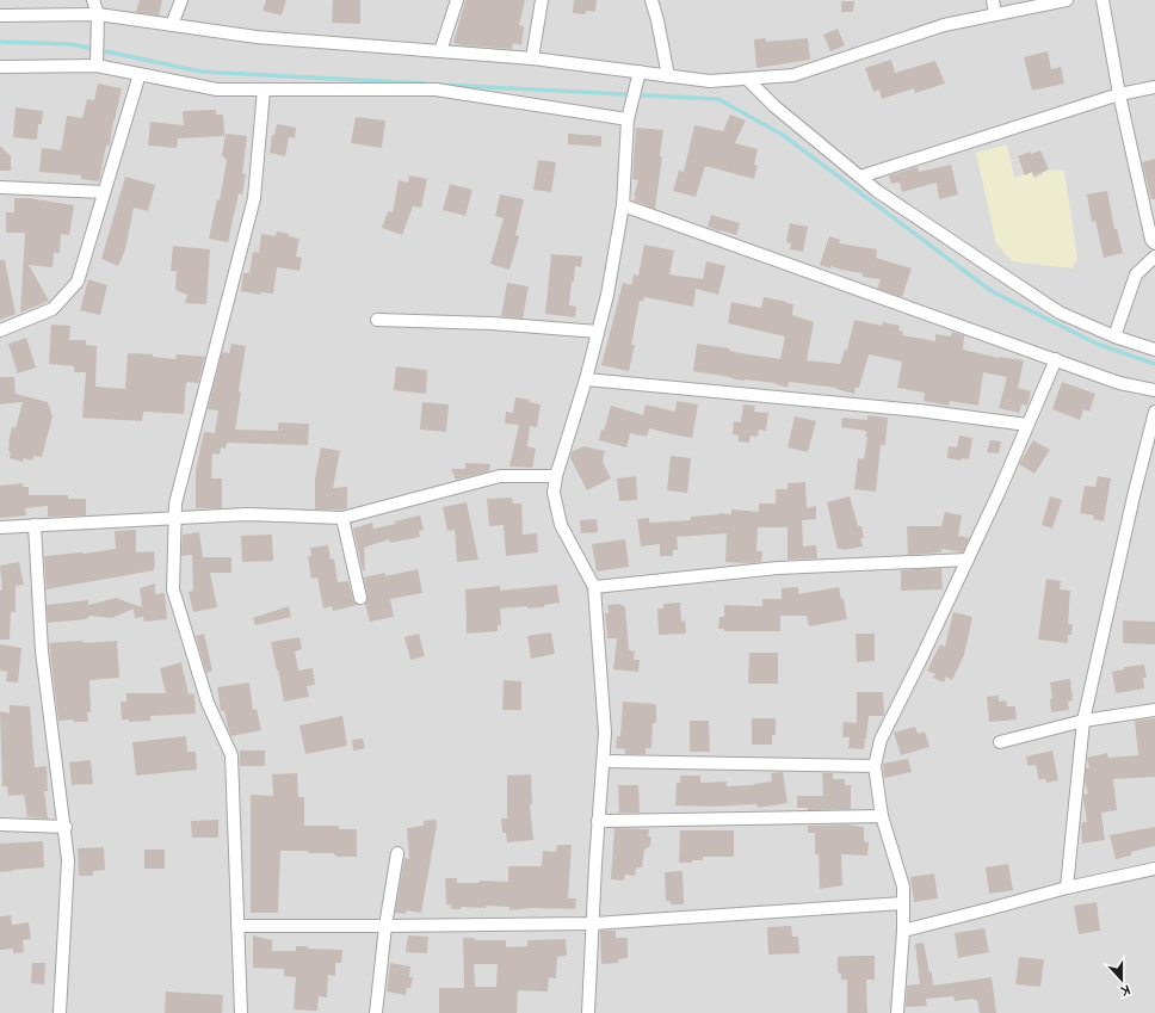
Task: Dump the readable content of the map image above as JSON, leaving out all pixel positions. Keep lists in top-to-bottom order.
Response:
{
  "north": "bottom"
}
